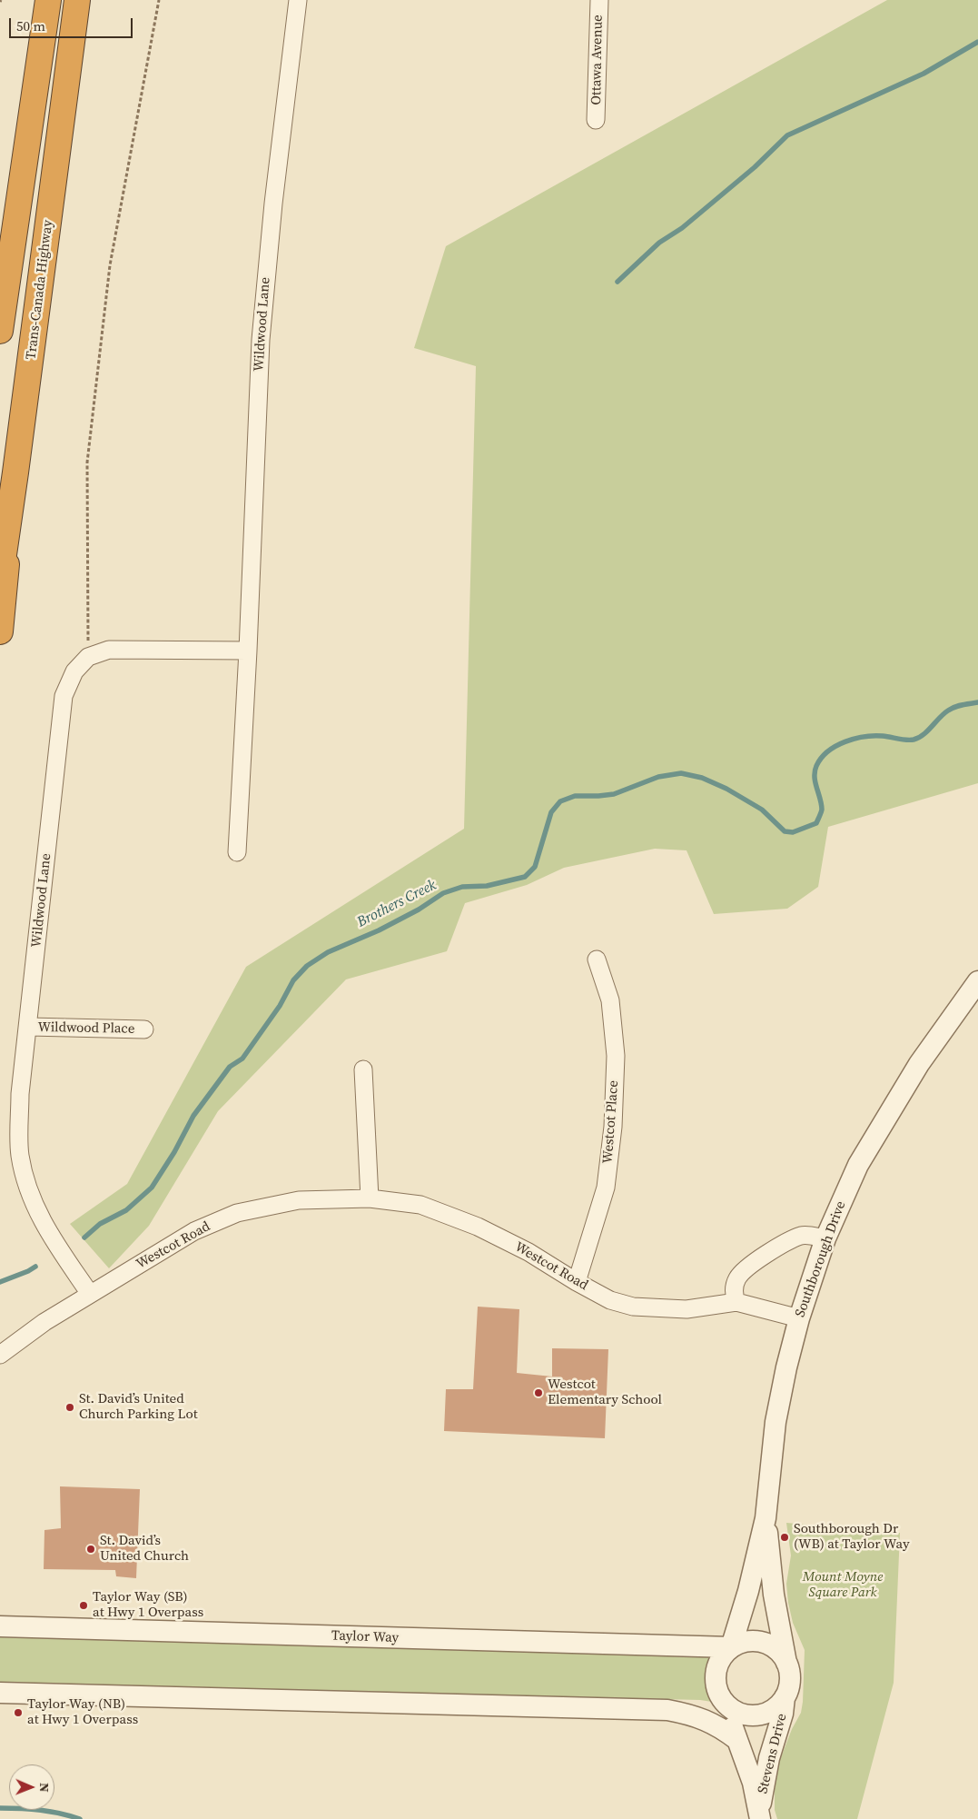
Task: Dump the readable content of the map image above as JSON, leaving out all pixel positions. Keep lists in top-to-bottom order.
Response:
{
  "streets": {
    "highway": ["Trans-Canada Highway"],
    "street": [
      "Ottawa Avenue",
      "Wildwood Lane",
      "Wildwood Place",
      "Westcot Place",
      "Westcot Road",
      "Southborough Drive",
      "Taylor Way",
      "Stevens Drive"
    ]
  },
  "crossings": [
    ["Wildwood Lane", "Wildwood Place"],
    ["Wildwood Lane", "Westcot Road"],
    ["Westcot Place", "Westcot Road"],
    ["Westcot Road", "Southborough Drive"],
    ["Southborough Drive", "Taylor Way"],
    ["Southborough Drive", "Stevens Drive"],
    ["Taylor Way", "Stevens Drive"]
  ],
  "water": ["Brothers Creek"],
  "parks": ["Mount Moyne Square Park"],
  "places": [
    "Westcot Elementary School",
    "St. David’s United Church Parking Lot",
    "Southborough Dr (WB) at Taylor Way",
    "St. David’s United Church",
    "Taylor Way (SB) at Hwy 1 Overpass",
    "Taylor Way (NB) at Hwy 1 Overpass"
  ],
  "scale_bar": "50 m",
  "north": "right"
}
